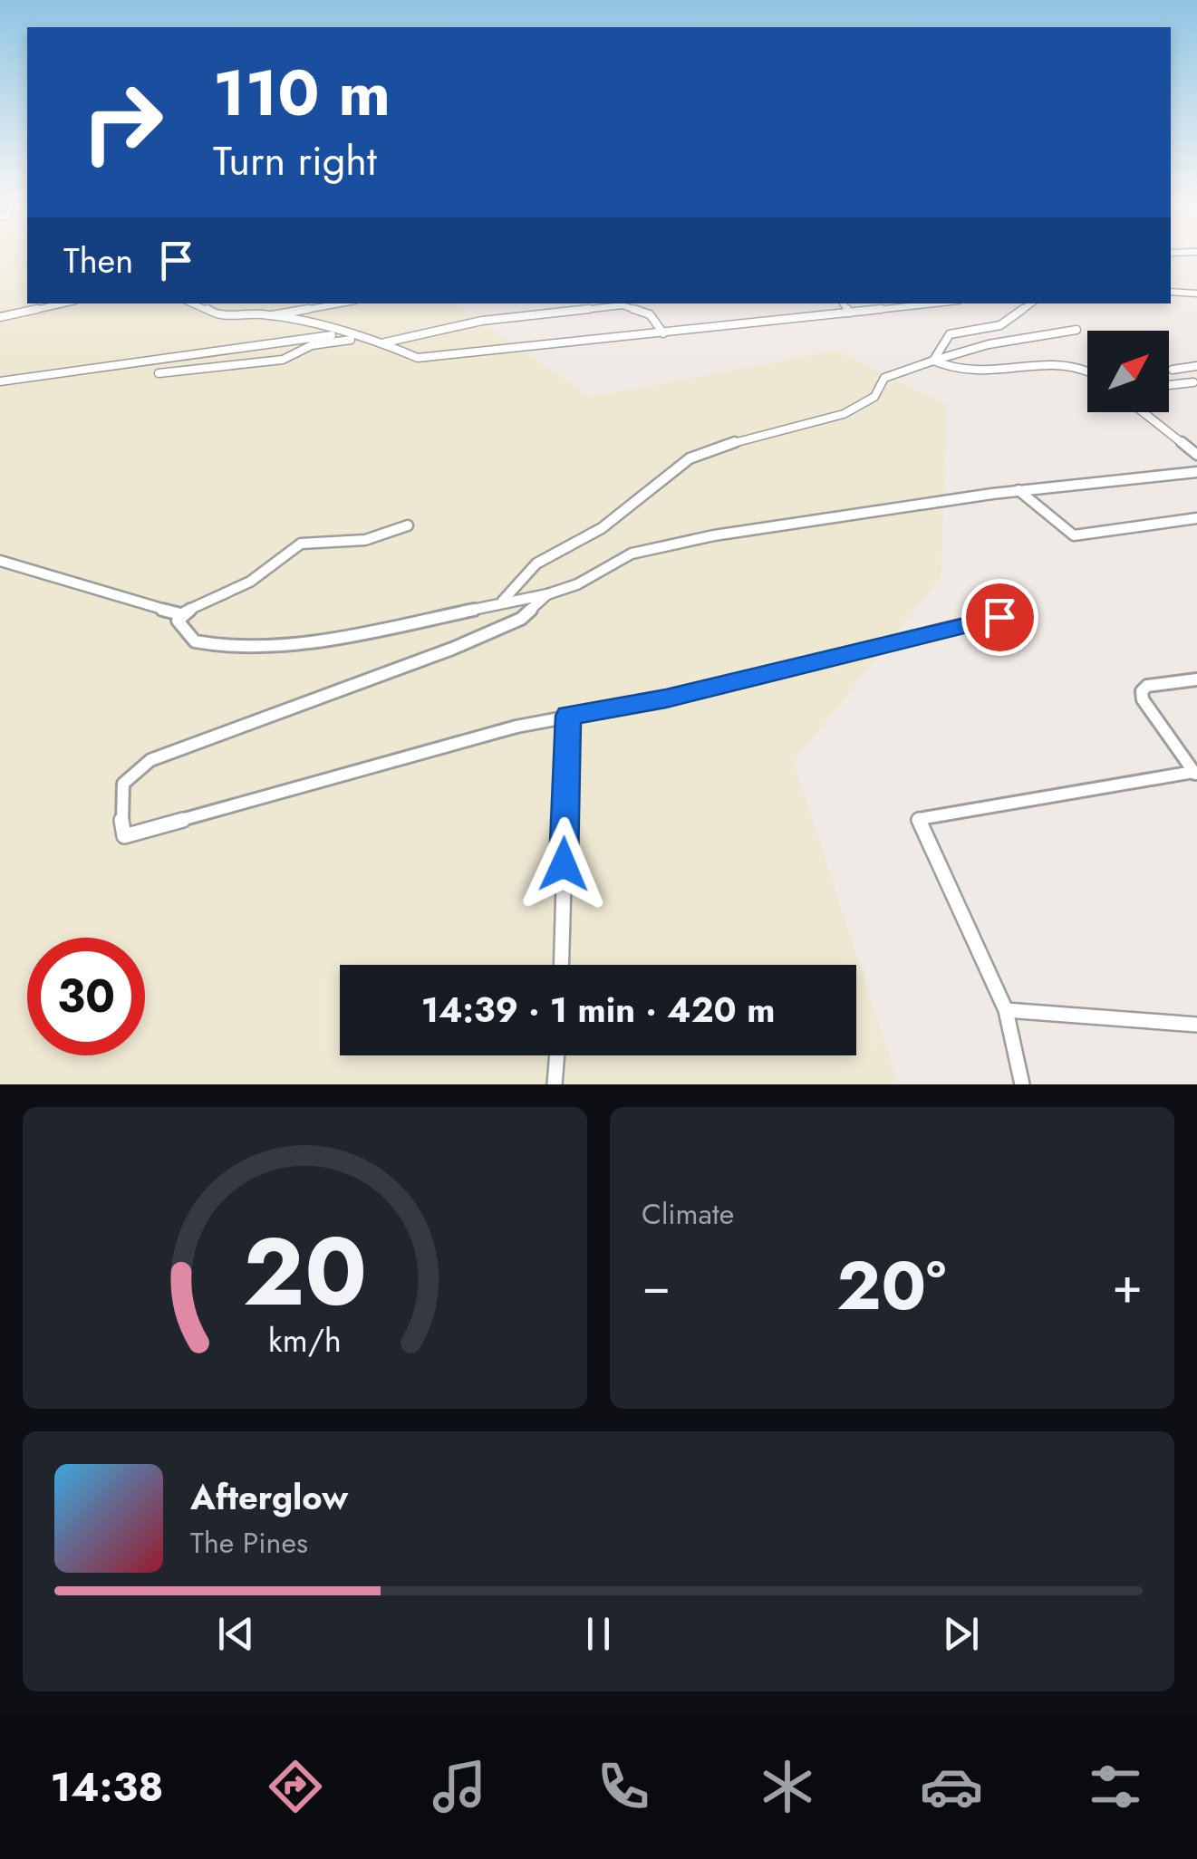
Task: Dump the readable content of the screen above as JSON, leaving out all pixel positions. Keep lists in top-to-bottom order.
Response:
{
  "north": "top right",
  "page": {
    "turn": ["110 m", "Turn right"],
    "then": "Then",
    "limit": "30",
    "trip": "14:39 · 1 min · 420 m",
    "tile": "Climate",
    "heat": ["−", "20°", "+"],
    "song": ["Afterglow", "The Pines"],
    "tabs": "14:38",
    "gauge": ["20", "km/h"]
  }
}
